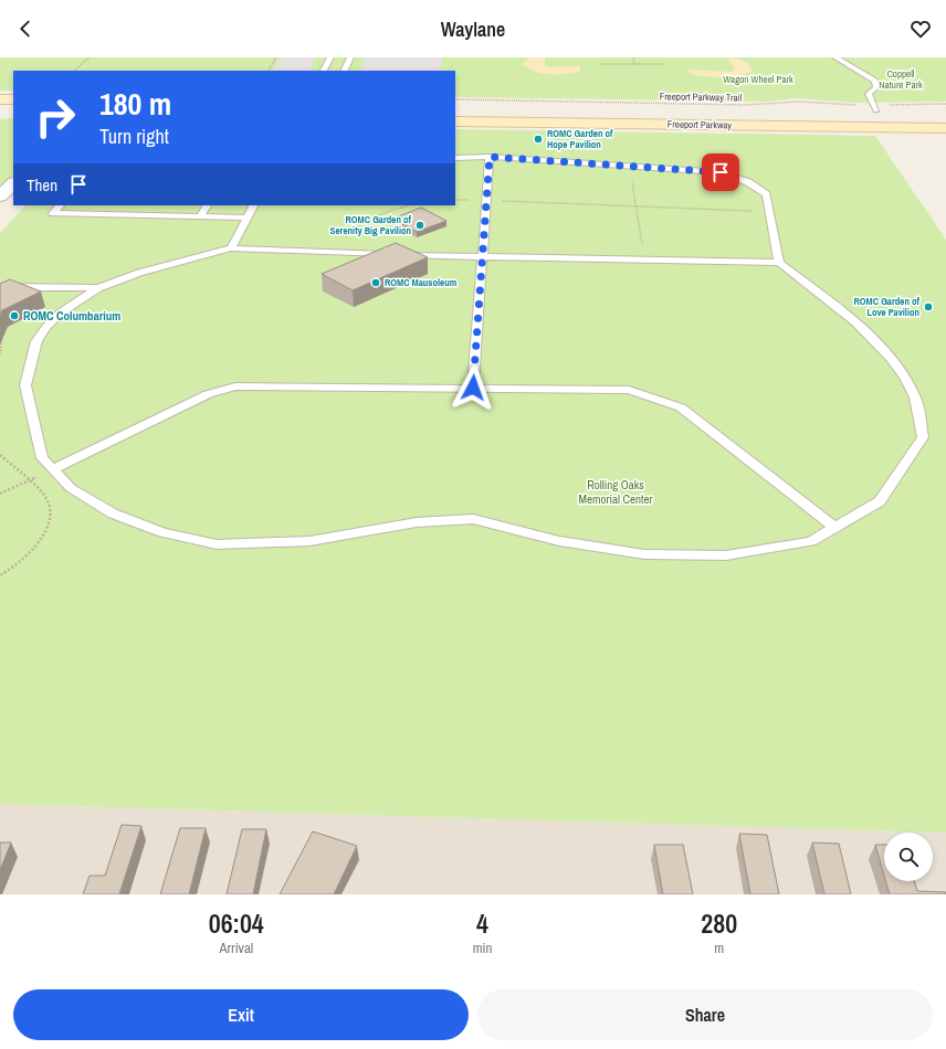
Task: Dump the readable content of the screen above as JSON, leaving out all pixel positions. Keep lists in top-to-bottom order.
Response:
{
  "streets": {
    "main road": ["Freeport Parkway"],
    "path": ["Freeport Parkway Trail"]
  },
  "parks": ["Coppell Nature Park", "Wagon Wheel Park", "Rolling Oaks Memorial Center"],
  "places": [
    "ROMC Garden of Hope Pavilion",
    "ROMC Garden of Serenity Big Pavilion",
    "ROMC Mausoleum",
    "ROMC Garden of Love Pavilion",
    "ROMC Columbarium"
  ],
  "page": {
    "header": "Waylane",
    "turn": ["180 m", "Turn right"],
    "then": "Then",
    "eta": [
      "06:04",
      "Arrival",
      "4",
      "min",
      "280",
      "m"
    ],
    "buttons": ["Exit", "Share"]
  }
}
